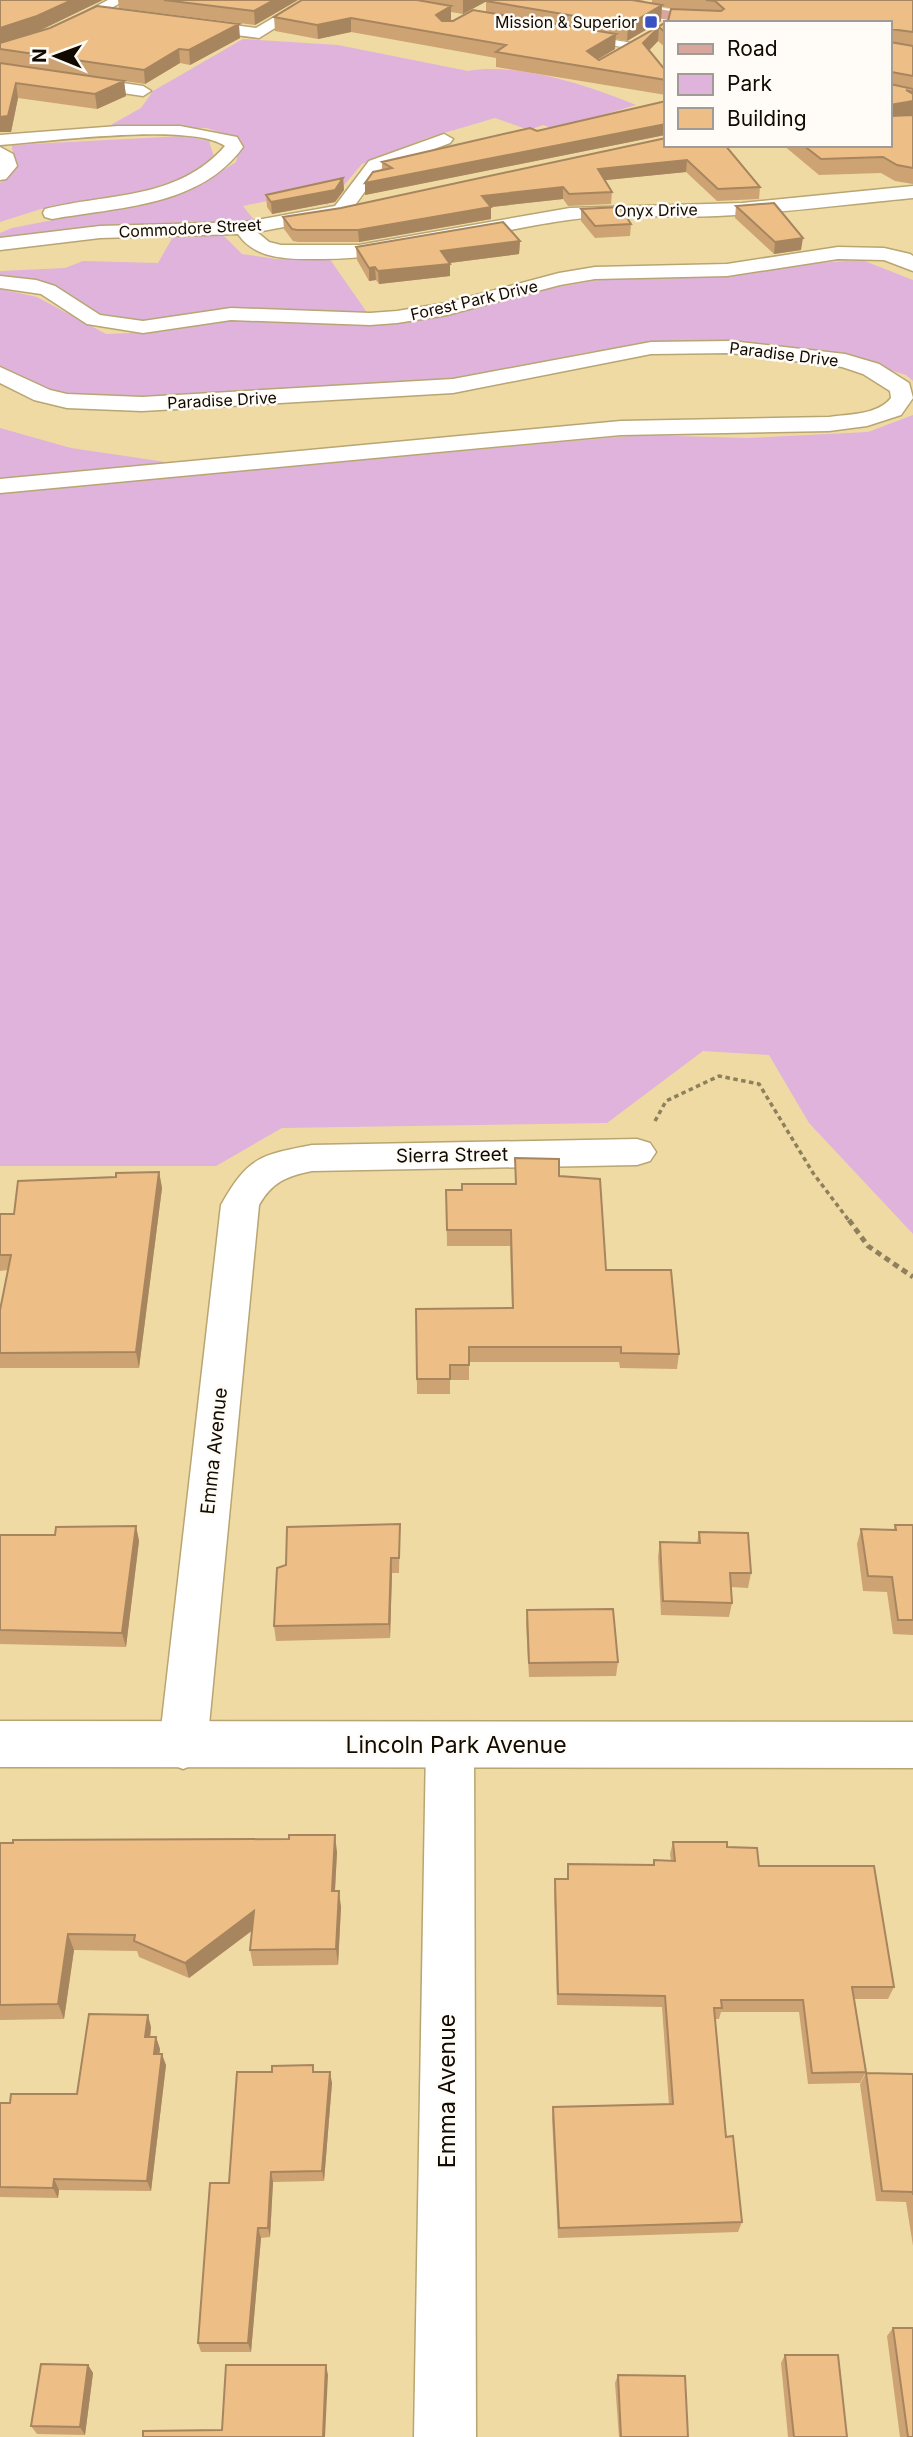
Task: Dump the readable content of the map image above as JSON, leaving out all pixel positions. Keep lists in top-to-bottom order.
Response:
{
  "streets": {
    "street": [
      "Onyx Drive",
      "Commodore Street",
      "Forest Park Drive",
      "Paradise Drive",
      "Sierra Street",
      "Emma Avenue",
      "Lincoln Park Avenue"
    ]
  },
  "crossings": [
    ["Onyx Drive", "Commodore Street"],
    ["Sierra Street", "Emma Avenue"],
    ["Emma Avenue", "Lincoln Park Avenue"]
  ],
  "places": {
    "transit": ["Mission & Superior"]
  },
  "legend": ["Road", "Park", "Building"],
  "north": "left"
}
